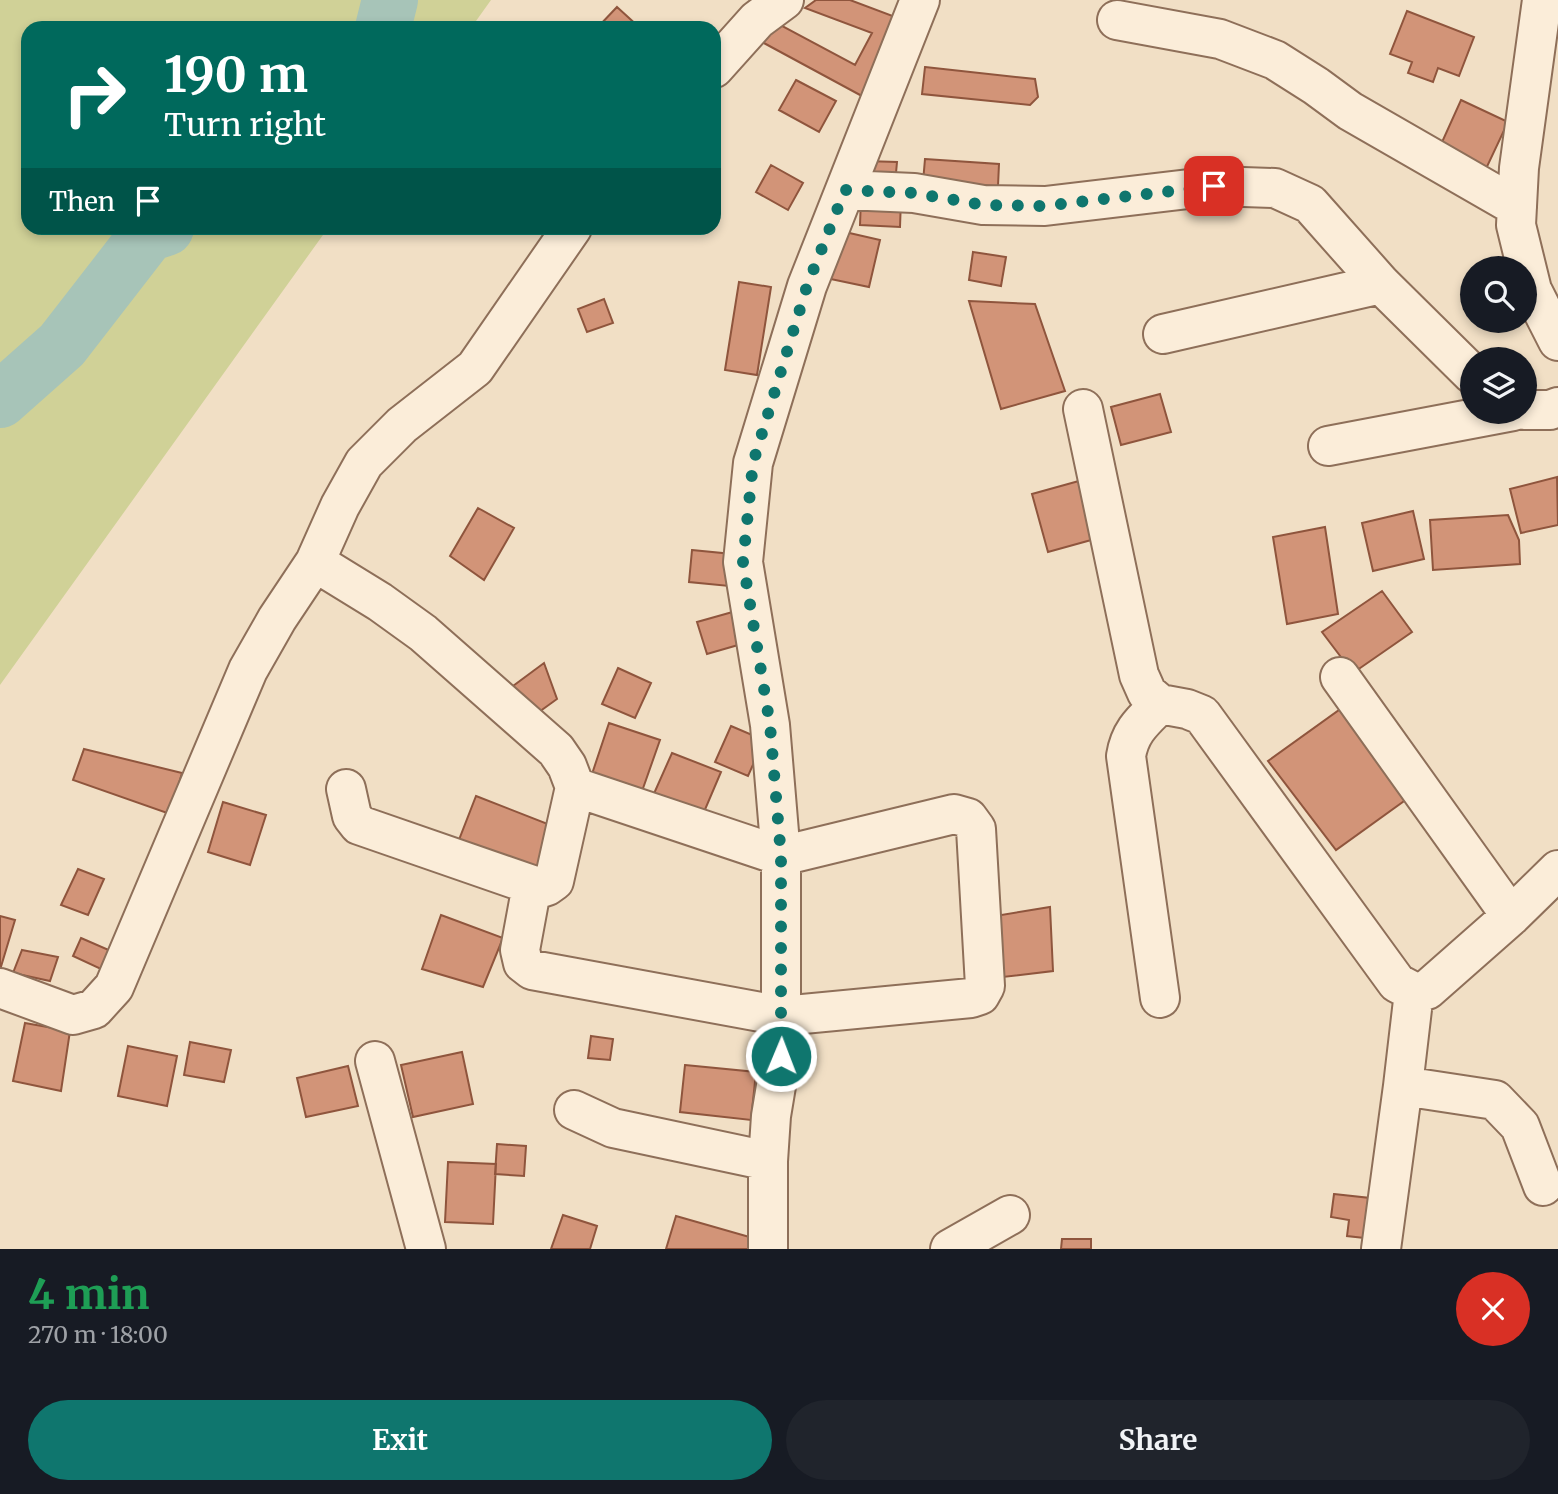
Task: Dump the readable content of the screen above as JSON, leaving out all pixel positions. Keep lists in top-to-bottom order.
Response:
{
  "page": {
    "turn": ["190 m", "Turn right"],
    "then": "Then",
    "heading": ["4 min", "270 m · 18:00"],
    "buttons": ["Exit", "Share"]
  }
}
